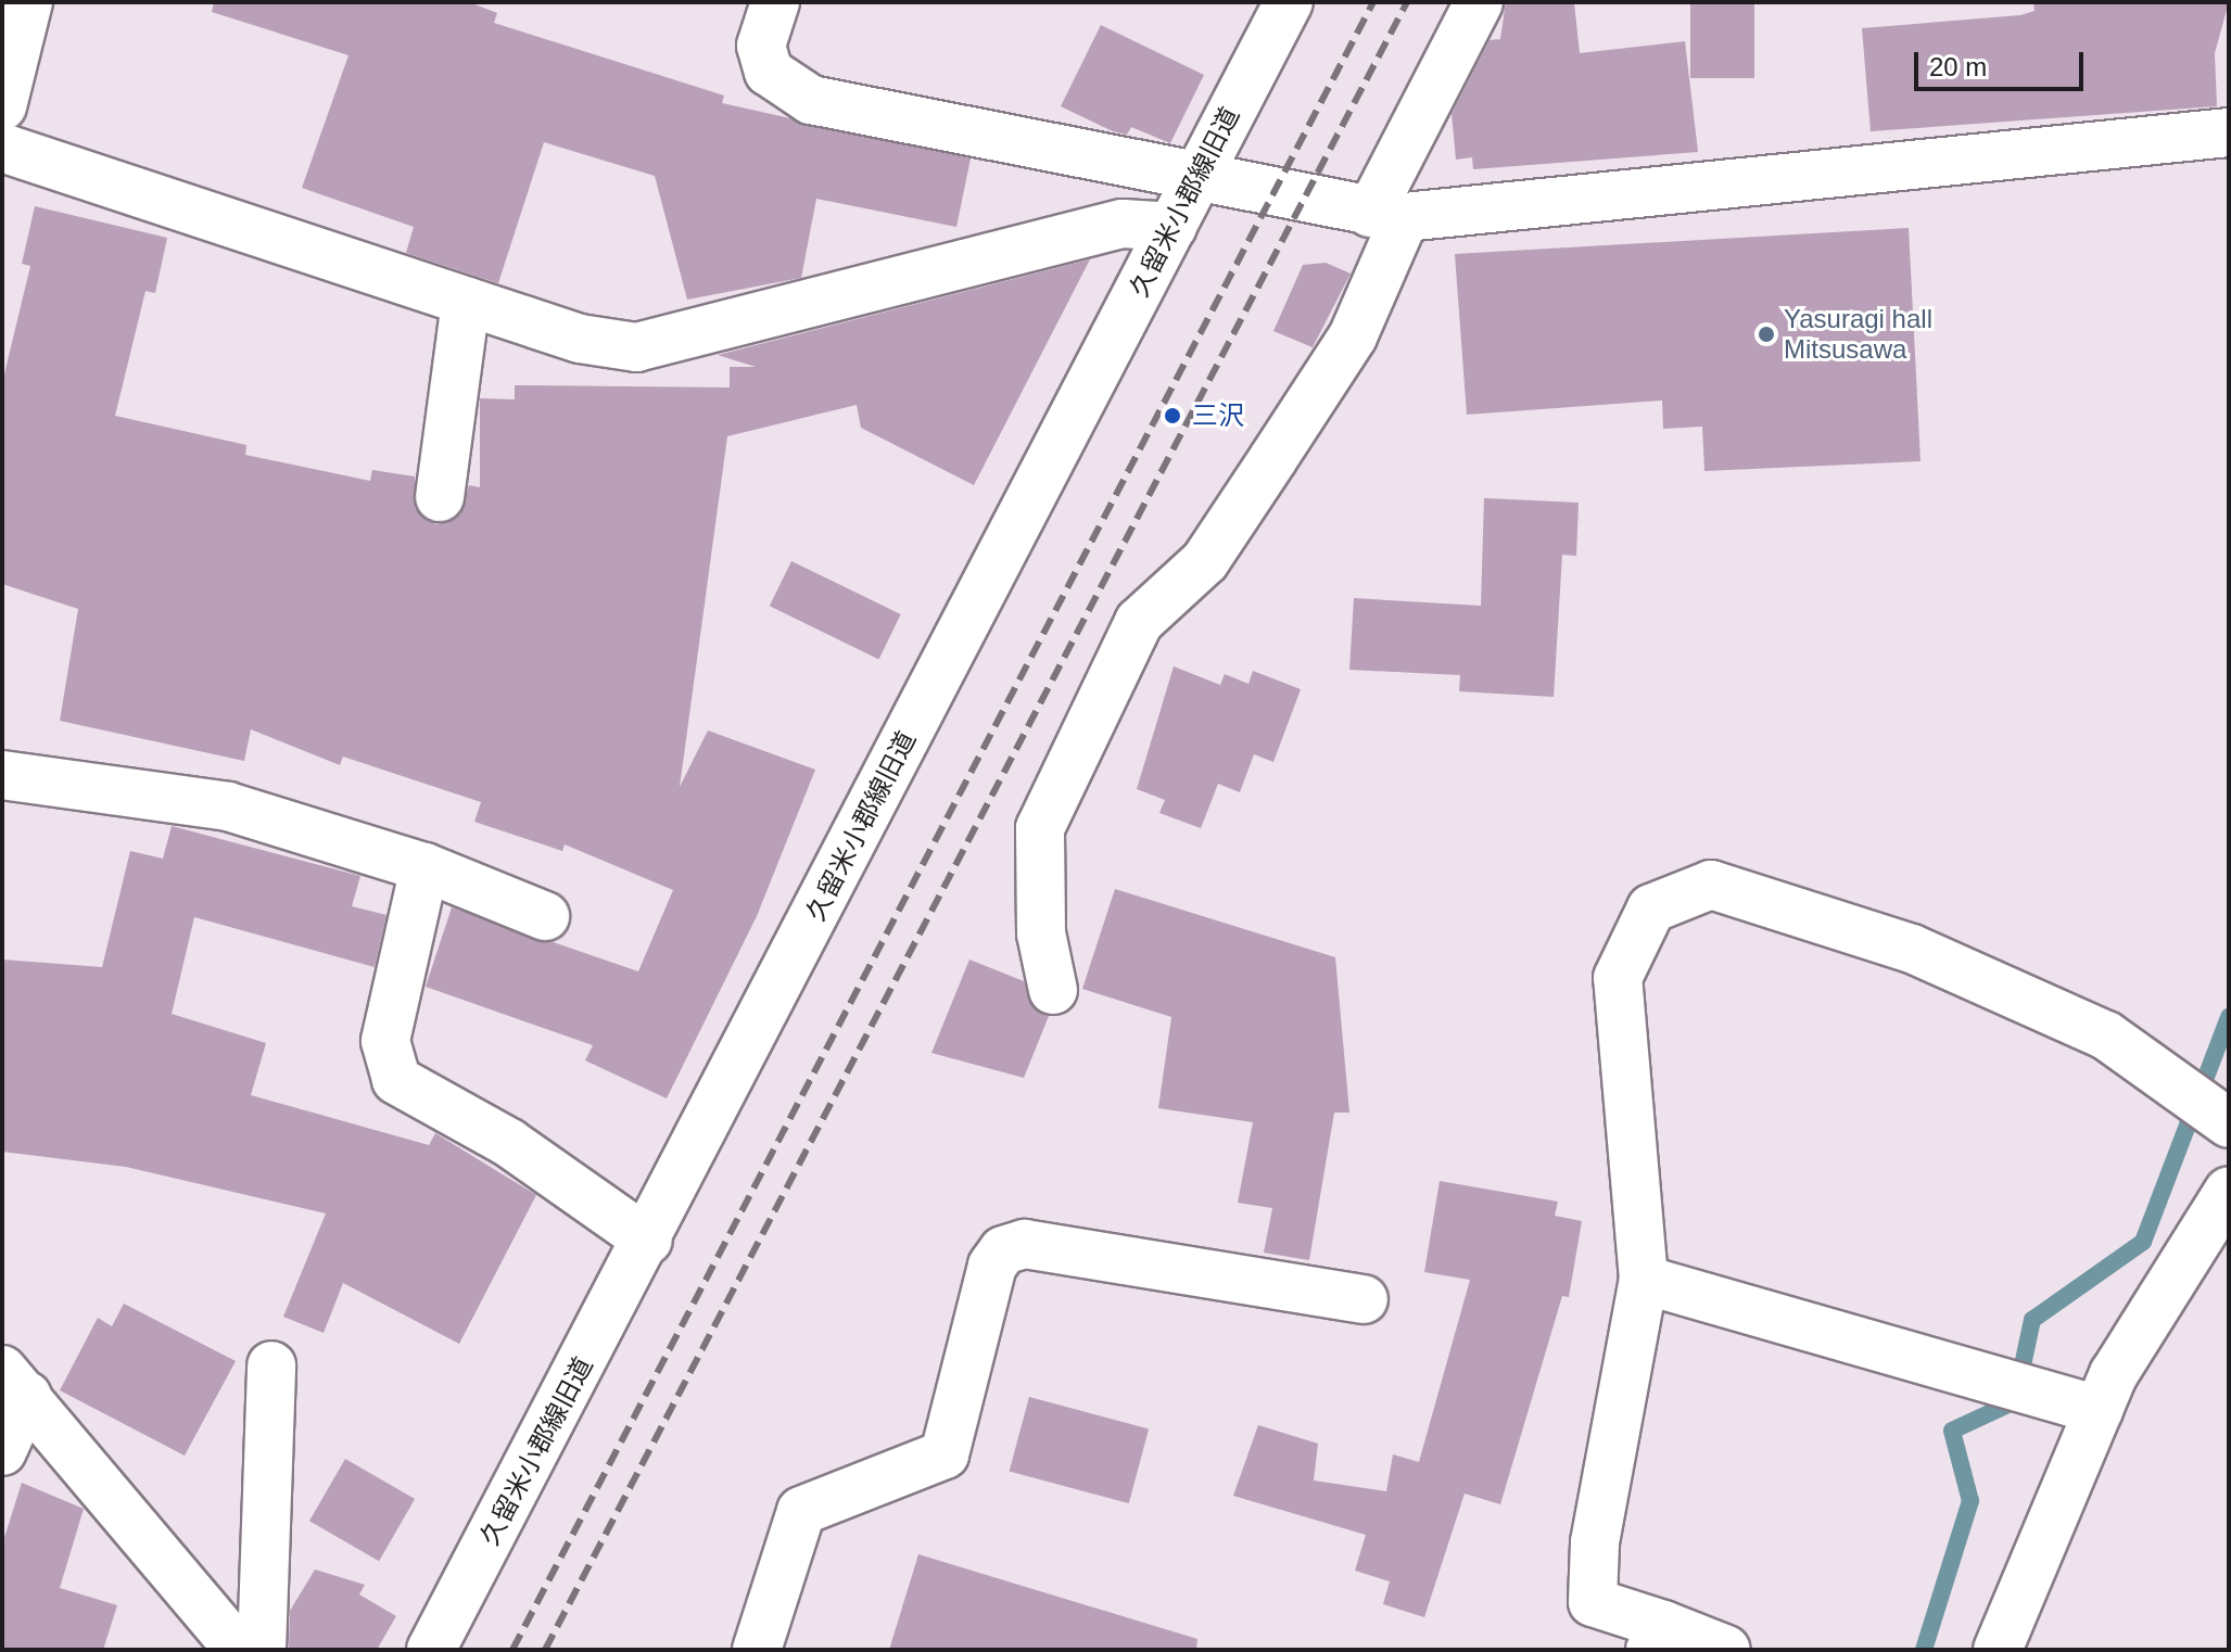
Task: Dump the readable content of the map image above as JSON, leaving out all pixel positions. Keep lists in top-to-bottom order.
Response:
{
  "streets": {
    "street": ["久留米小郡線旧道"]
  },
  "places": ["Yasuragi hall Mitsusawa", "三沢"],
  "scale_bar": "20 m"
}
